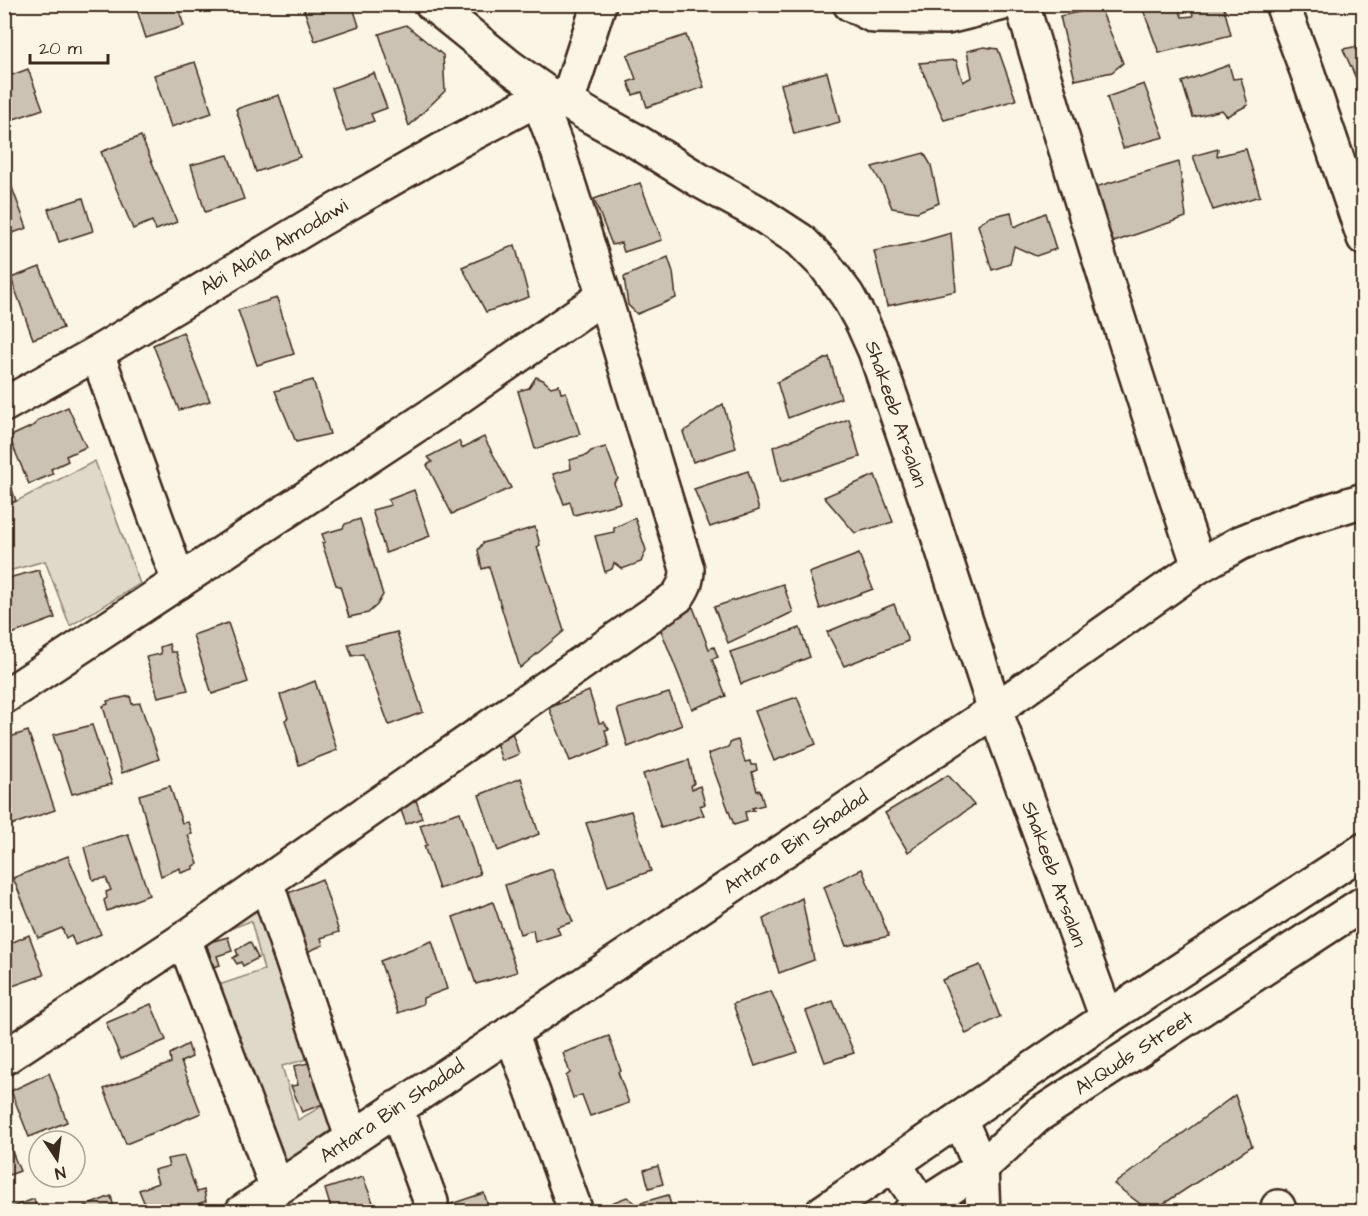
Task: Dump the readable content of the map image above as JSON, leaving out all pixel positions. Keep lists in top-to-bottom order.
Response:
{
  "streets": {
    "street": [
      "Abi Ala'la Almodawi",
      "Shakeeb Arsalan",
      "Antara Bin Shadad",
      "Al-Quds Street"
    ]
  },
  "crossings": [
    ["Abi Ala'la Almodawi", "Shakeeb Arsalan"],
    ["Shakeeb Arsalan", "Antara Bin Shadad"]
  ],
  "scale_bar": "20 m",
  "north": "bottom"
}
